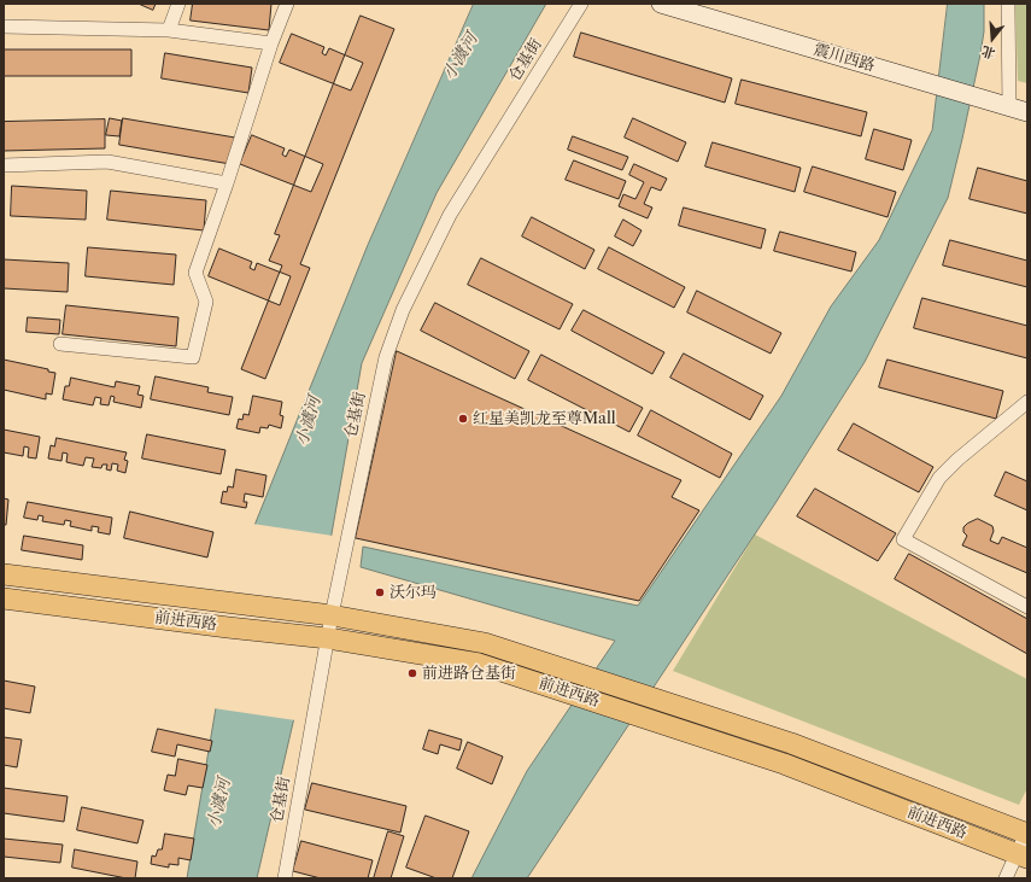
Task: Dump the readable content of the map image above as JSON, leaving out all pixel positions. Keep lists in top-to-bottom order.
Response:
{
  "streets": {
    "main road": ["前进西路"],
    "street": ["震川西路", "仓基街"]
  },
  "crossings": [
    ["仓基街", "前进西路"]
  ],
  "water": ["小澞河"],
  "places": ["红星美凯龙至尊Mall", "沃尔玛", "前进路仓基街"],
  "north": "bottom"
}
